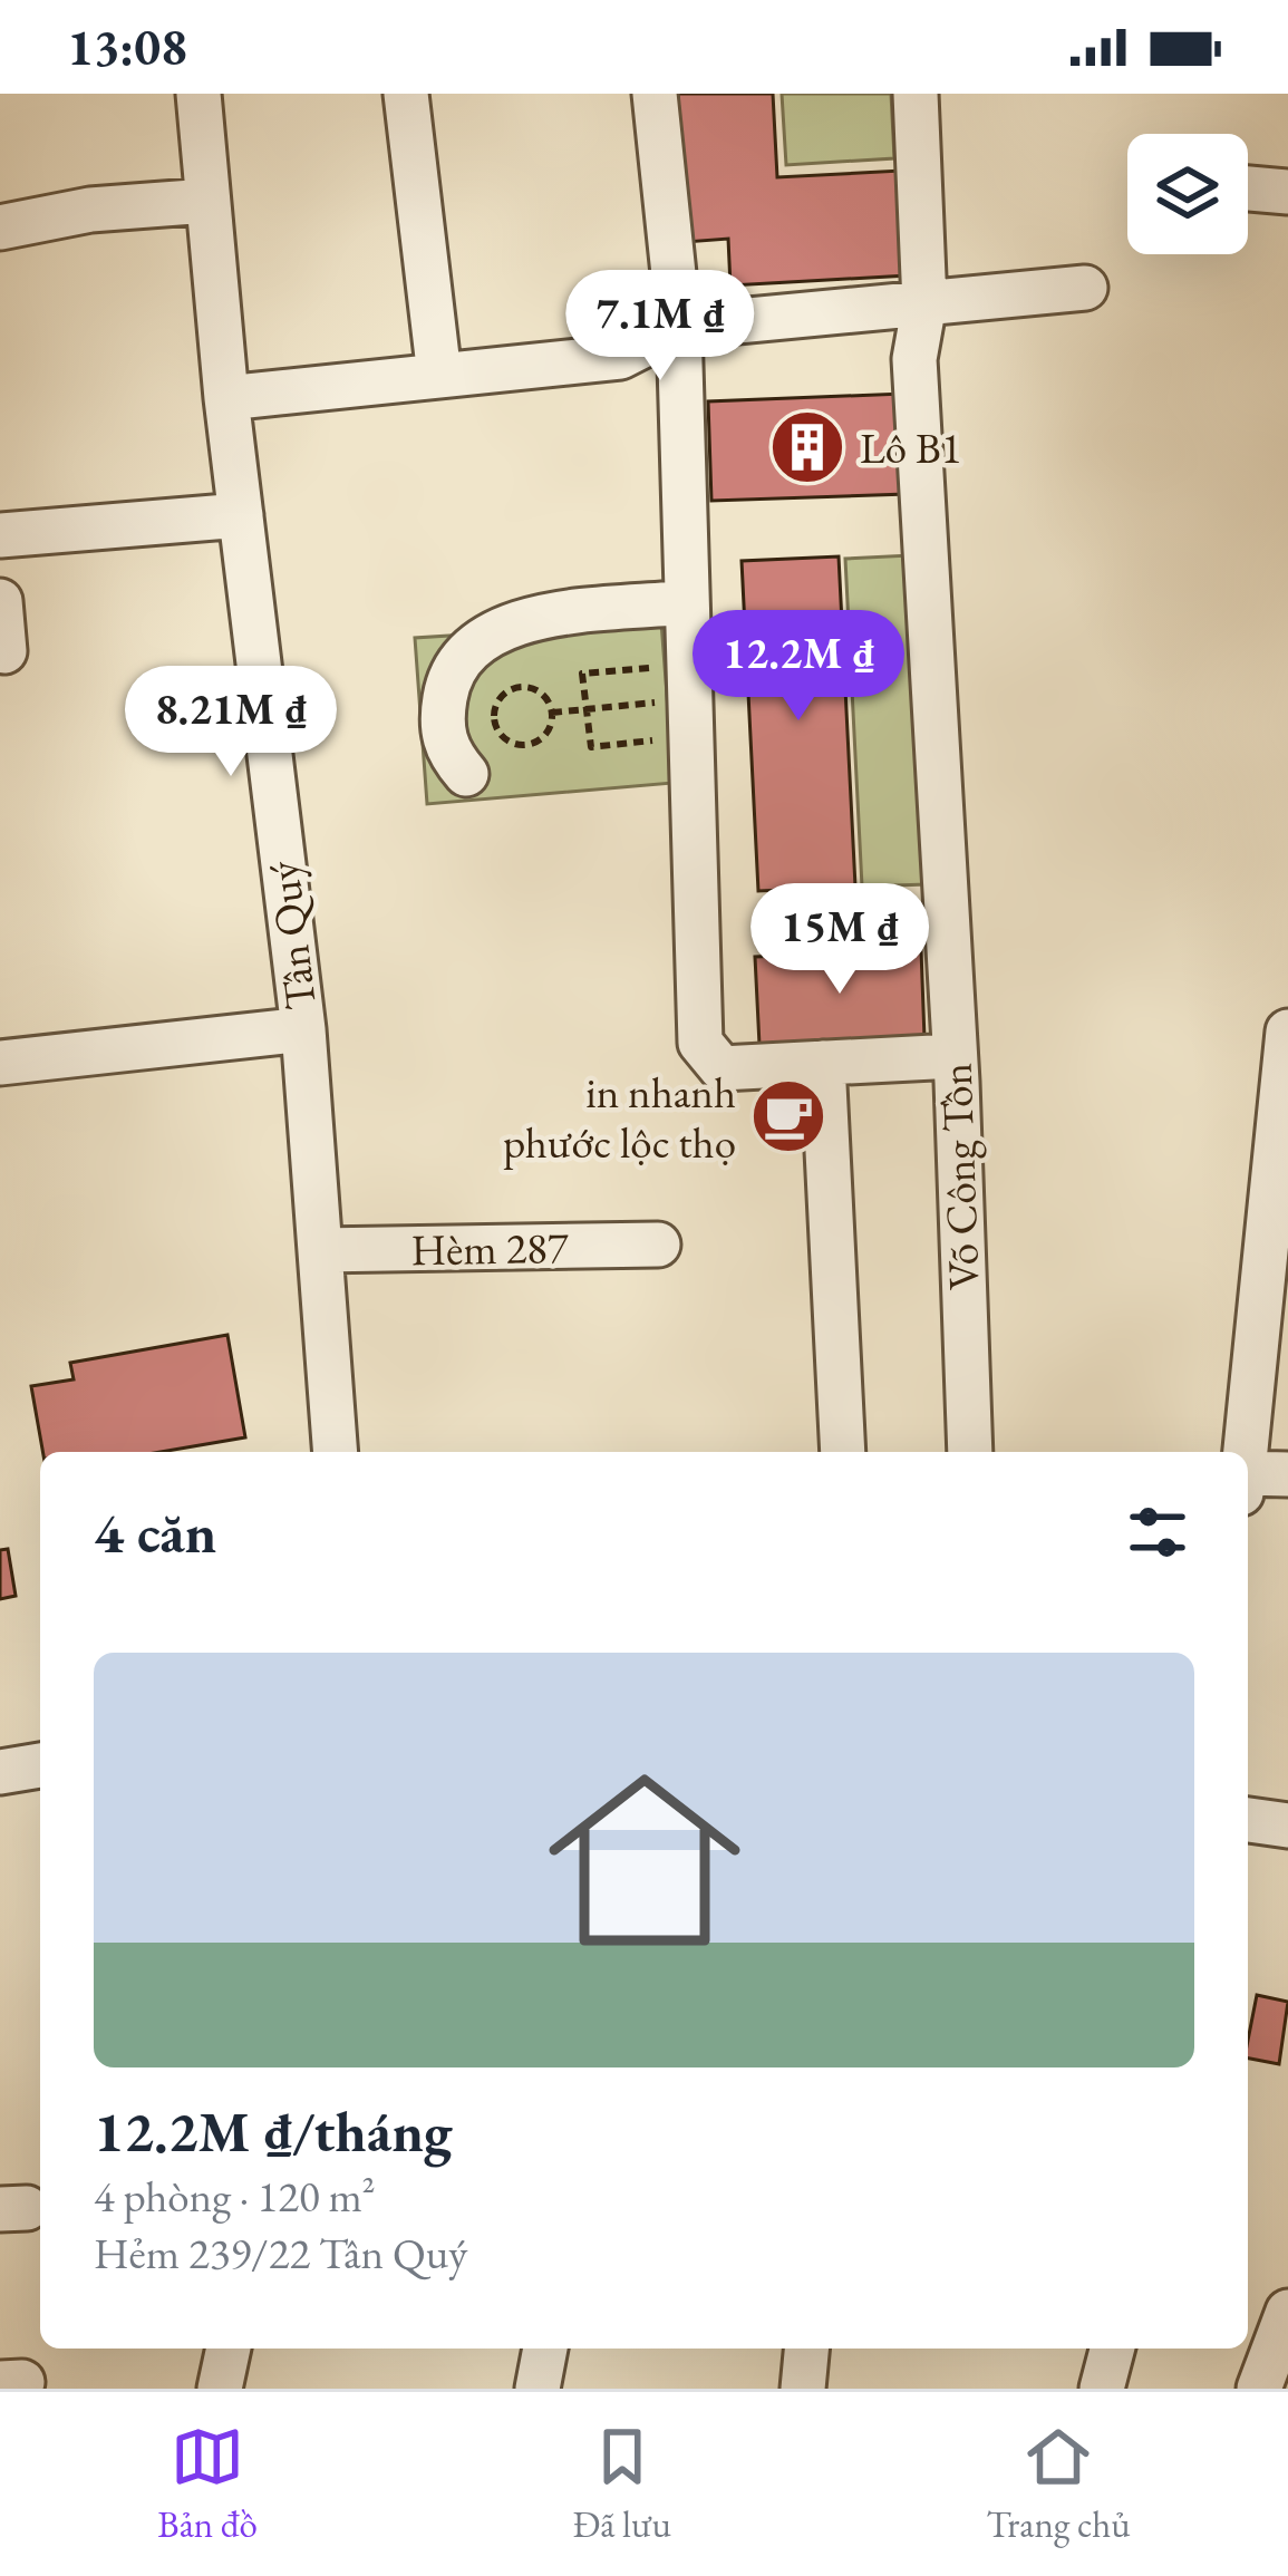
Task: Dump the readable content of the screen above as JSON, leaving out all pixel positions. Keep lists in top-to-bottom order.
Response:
{
  "streets": {
    "street": ["Tân Quý", "Võ Công Tồn", "Hèm 287"]
  },
  "crossings": [
    ["Tân Quý", "Hèm 287"]
  ],
  "places": {
    "building": ["Lô B1"],
    "cafe": ["in nhanh phước lộc thọ"]
  },
  "page": {
    "status": "13:08",
    "price": [
      "7.1M ₫",
      "12.2M ₫",
      "8.21M ₫",
      "15M ₫"
    ],
    "heading": "4 căn",
    "list": [
      {
        "name": "12.2M ₫/tháng",
        "note": "4 phòng · 120 m² · Hẻm 239/22 Tân Quý"
      }
    ],
    "tabs": ["Bản đồ", "Đã lưu", "Trang chủ"]
  }
}
